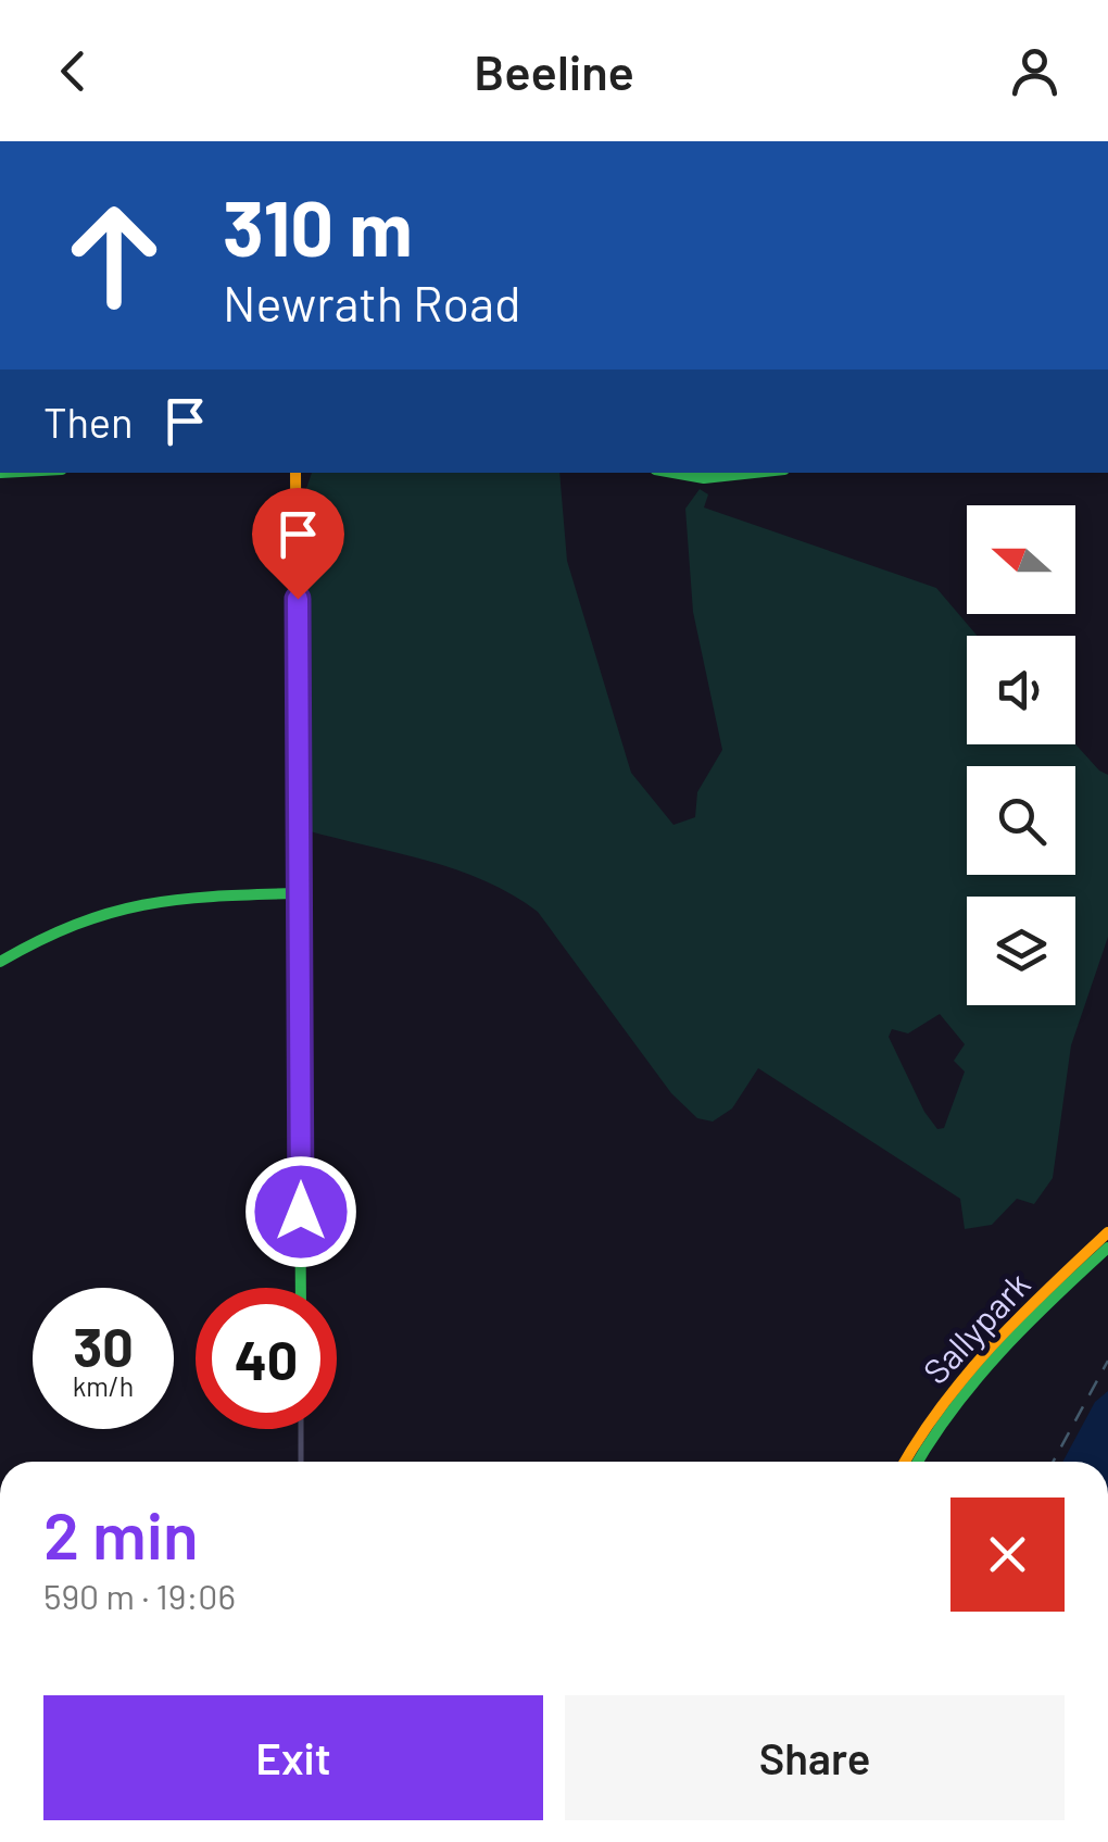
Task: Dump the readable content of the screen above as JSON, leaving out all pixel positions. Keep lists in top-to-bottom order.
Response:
{
  "streets": {
    "street": ["Sallypark"]
  },
  "north": "left",
  "page": {
    "header": "Beeline",
    "turn": ["310 m", "Newrath Road"],
    "then": "Then",
    "speed": "30 km/h",
    "limit": "40",
    "heading": ["2 min", "590 m · 19:06"],
    "buttons": ["Exit", "Share"]
  }
}
